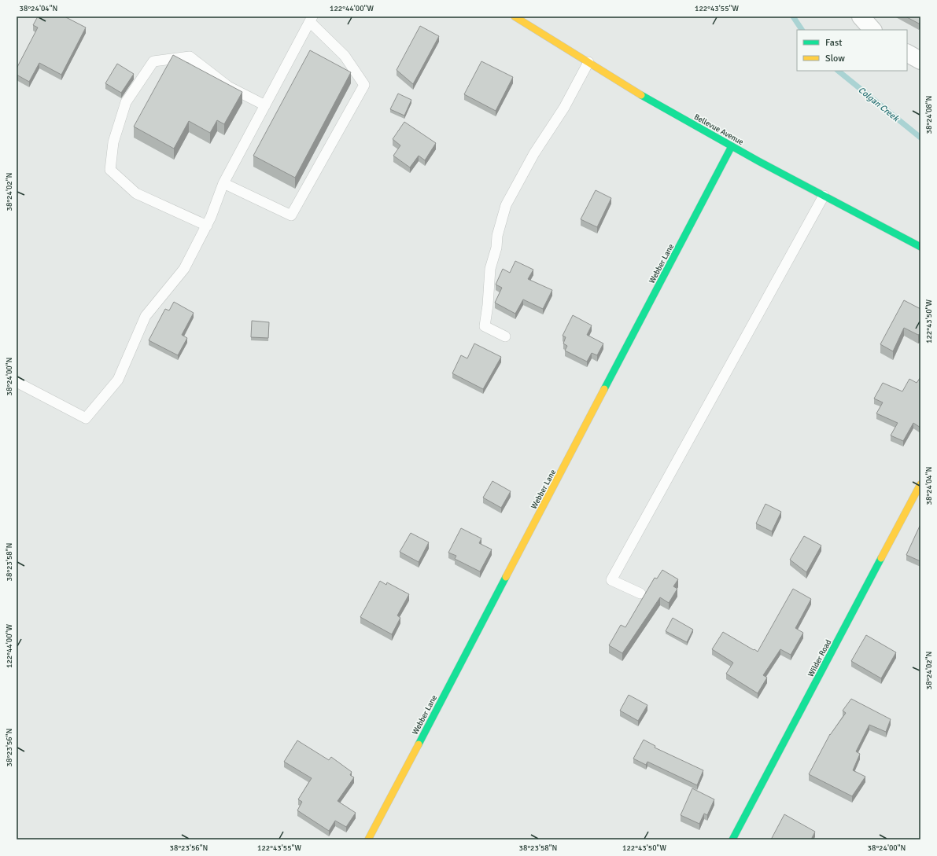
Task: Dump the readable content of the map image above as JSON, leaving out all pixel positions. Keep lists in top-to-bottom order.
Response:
{
  "streets": {
    "street": ["Bellevue Avenue", "Webber Lane", "Wilder Road"]
  },
  "crossings": [
    ["Bellevue Avenue", "Webber Lane"]
  ],
  "water": ["Colgan Creek"],
  "legend": ["Fast", "Slow"],
  "coordinates": [
    "38°24'04\"N",
    "122°44'00\"W",
    "122°43'55\"W",
    "38°24'08\"N",
    "38°24'02\"N",
    "122°43'50\"W",
    "38°24'00\"N",
    "38°23'58\"N",
    "38°23'56\"N"
  ]
}
